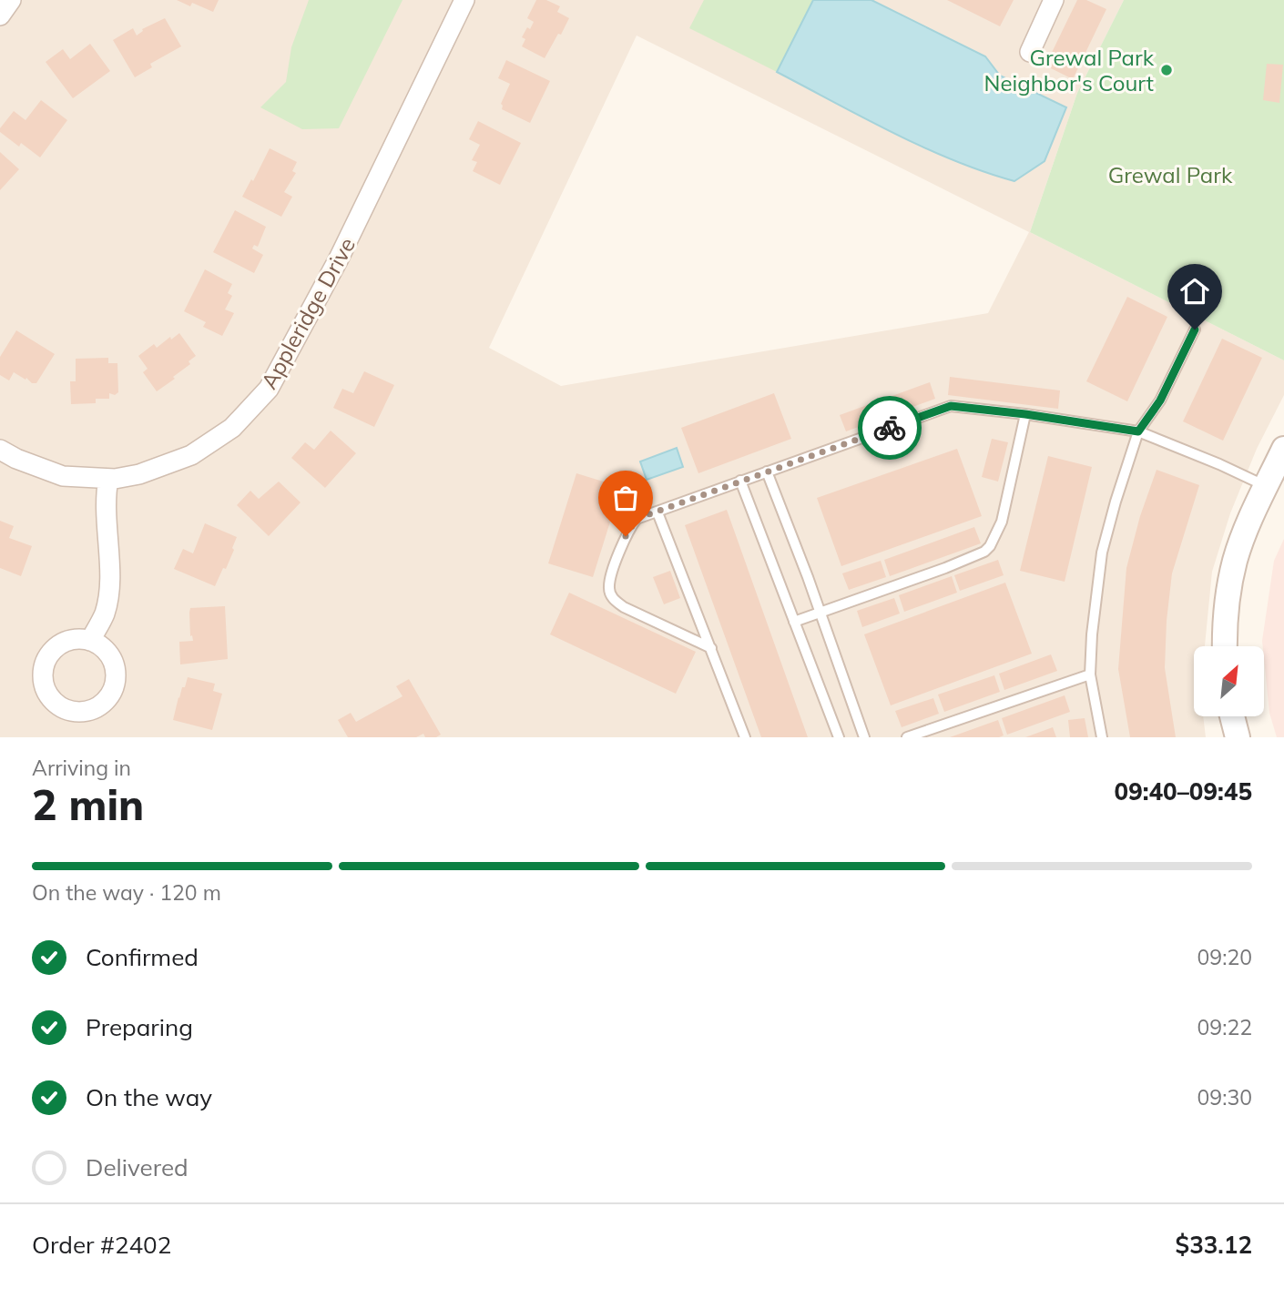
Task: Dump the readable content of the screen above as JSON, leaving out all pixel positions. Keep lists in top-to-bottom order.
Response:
{
  "streets": {
    "street": ["Appleridge Drive"]
  },
  "parks": ["Grewal Park"],
  "places": ["Grewal Park Neighbor's Court"],
  "north": "top right",
  "page": {
    "heading": ["2 min", "Arriving in", "09:40–09:45"],
    "panel": ["Order #2402", "$33.12"],
    "bar": "On the way · 120 m",
    "list": [
      ["Confirmed", "09:20"],
      ["Preparing", "09:22"],
      ["On the way", "09:30"],
      "Delivered"
    ]
  }
}
